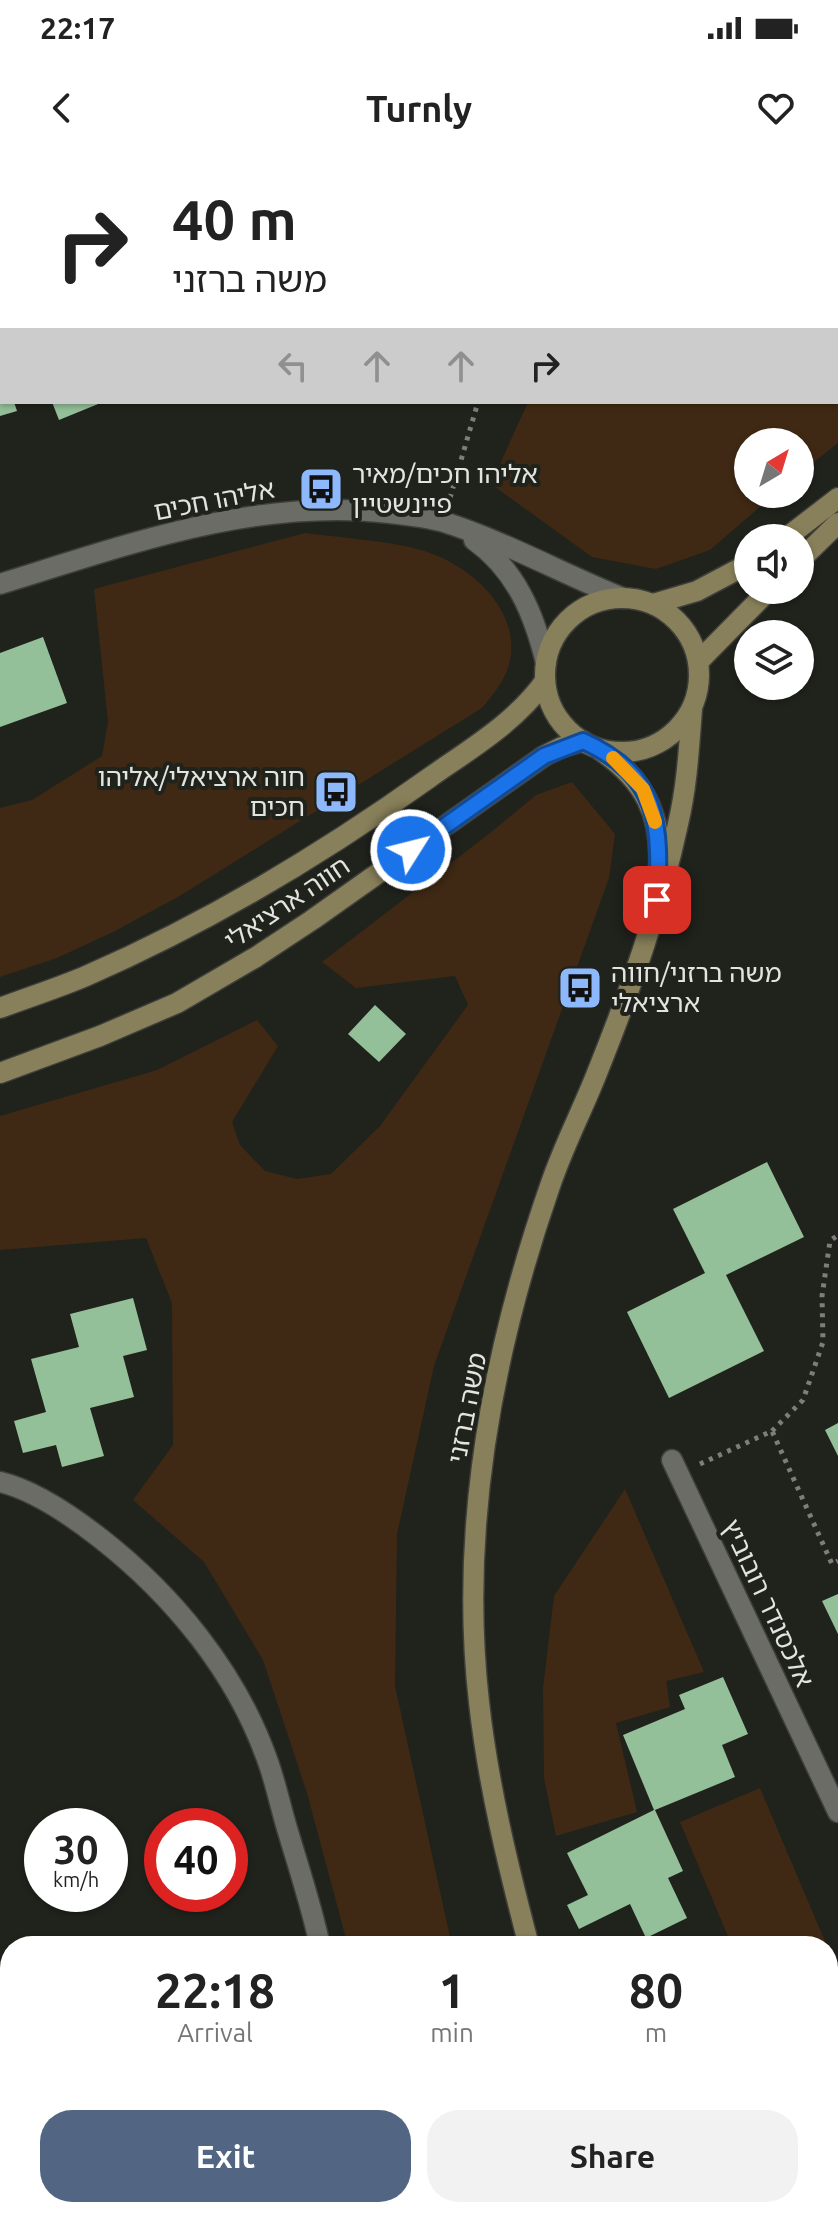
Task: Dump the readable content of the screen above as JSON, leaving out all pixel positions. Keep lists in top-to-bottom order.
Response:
{
  "streets": {
    "street": [
      "אליהו חכים",
      "חווה ארציאלי",
      "משה ברזני",
      "אלכסנדר רובוביץ"
    ]
  },
  "crossings": [
    ["אליהו חכים", "חווה ארציאלי"],
    ["אליהו חכים", "משה ברזני"],
    ["חווה ארציאלי", "משה ברזני"]
  ],
  "places": {
    "bus stop": ["אליהו חכים/מאיר פיינשטיין", "חוה ארציאלי/אליהו חכים", "משה ברזני/חווה ארציאלי"]
  },
  "north": "top right",
  "page": {
    "status": "22:17",
    "header": "Turnly",
    "turn": ["40 m", "משה ברזני"],
    "speed": "30 km/h",
    "limit": "40",
    "eta": [
      "22:18",
      "Arrival",
      "1",
      "min",
      "80",
      "m"
    ],
    "buttons": ["Exit", "Share"]
  }
}
